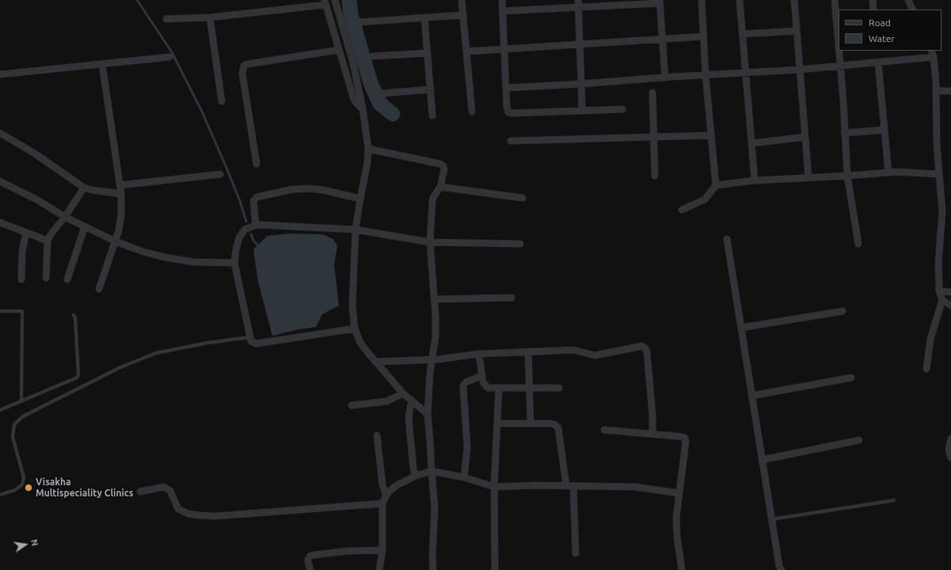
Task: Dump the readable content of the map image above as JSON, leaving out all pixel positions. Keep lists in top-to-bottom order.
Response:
{
  "places": ["Visakha Multispeciality Clinics"],
  "legend": ["Road", "Water"],
  "north": "right"
}
